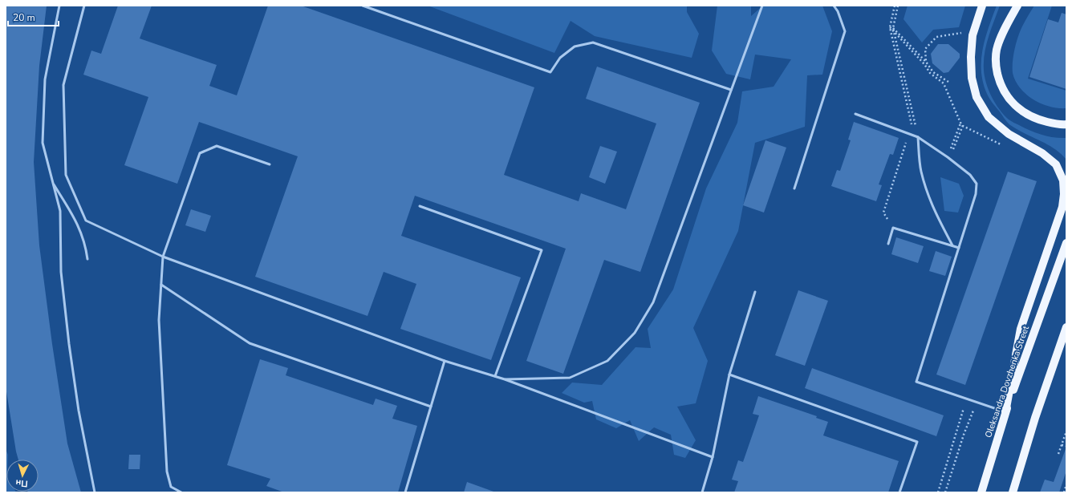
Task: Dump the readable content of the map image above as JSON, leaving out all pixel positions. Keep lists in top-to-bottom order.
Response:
{
  "streets": {
    "main road": ["Oleksandra Dovzhenka Street"]
  },
  "scale_bar": "20 m",
  "north": "bottom"
}
